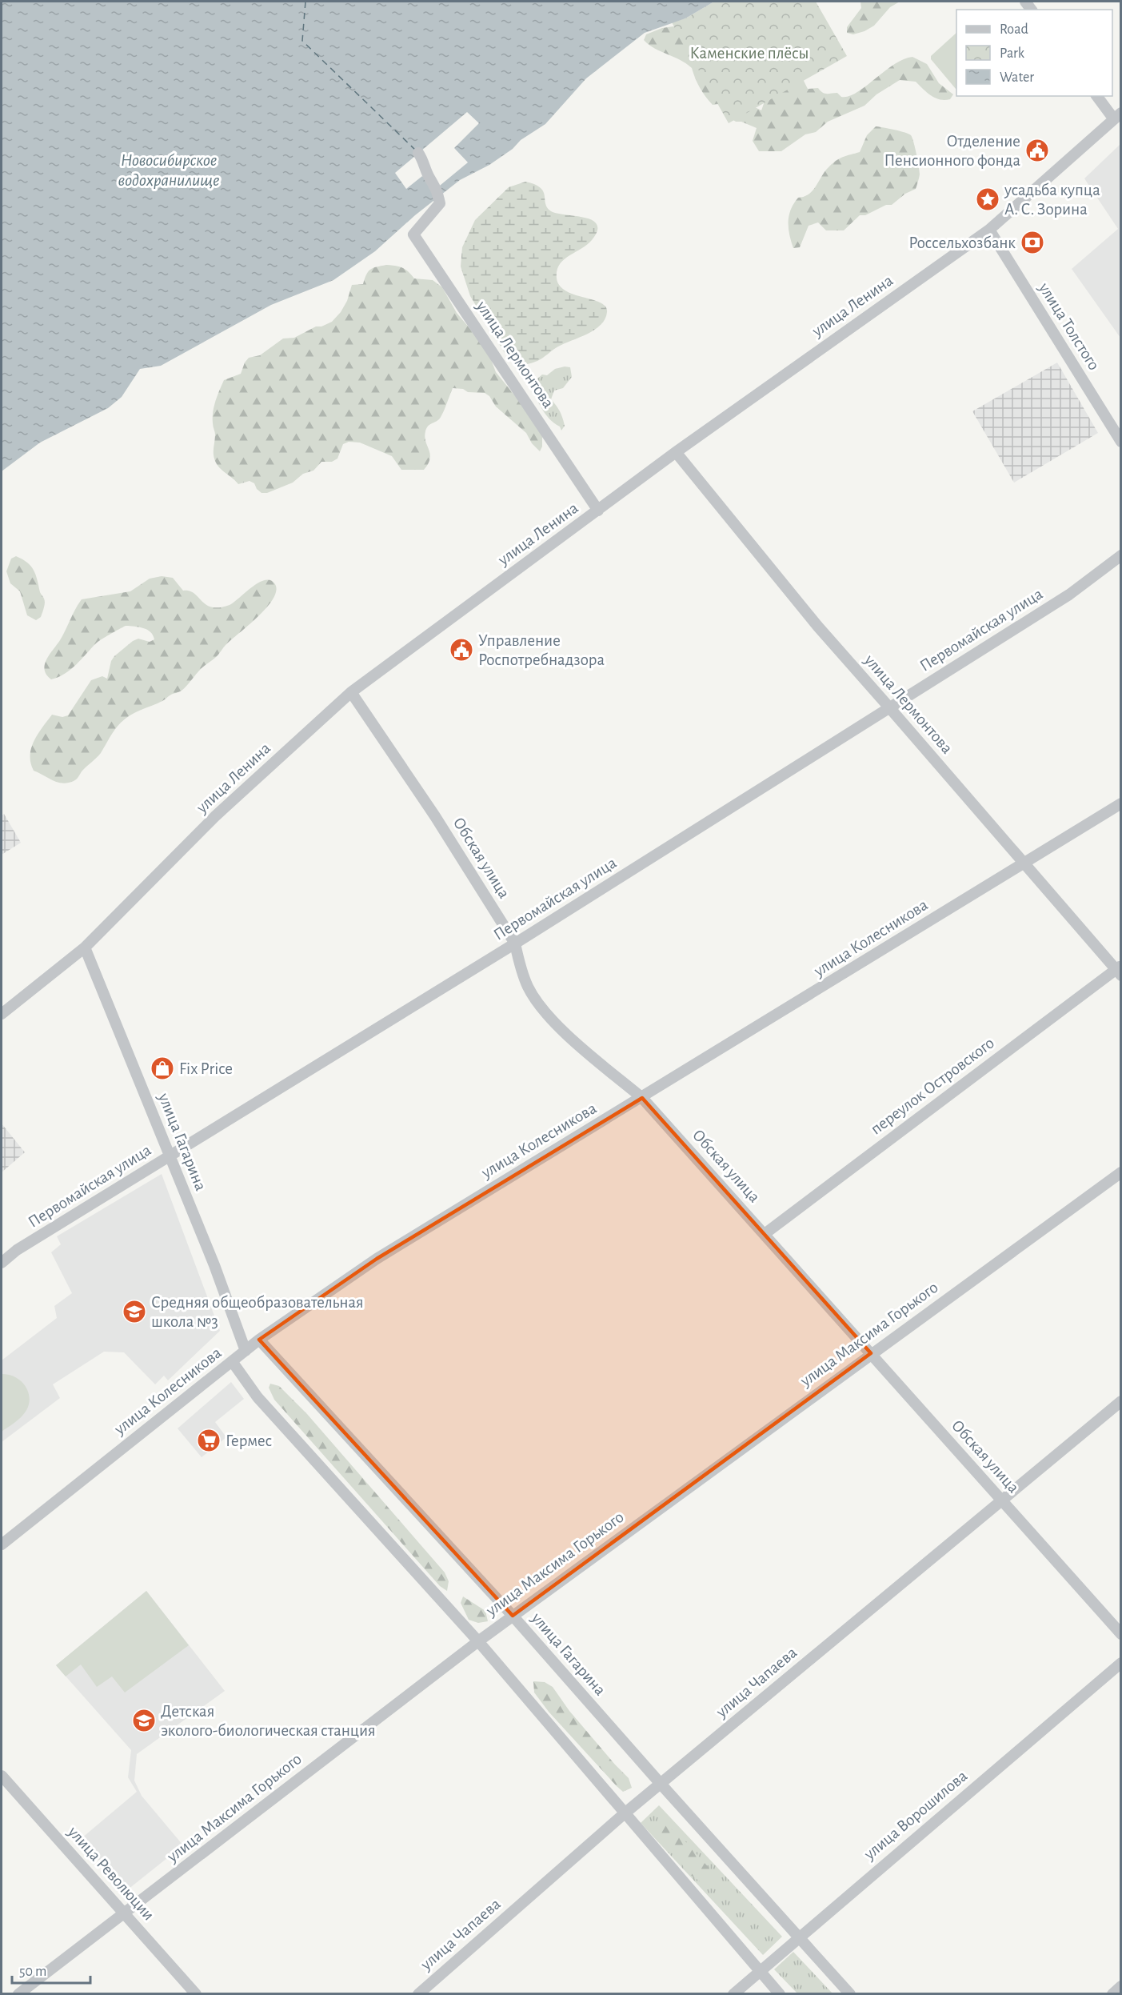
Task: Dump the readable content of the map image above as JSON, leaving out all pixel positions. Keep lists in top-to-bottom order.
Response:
{
  "streets": {
    "street": [
      "улица Ленина",
      "улица Толстого",
      "улица Лермонтова",
      "Первомайская улица",
      "Обская улица",
      "улица Колесникова",
      "переулок Островского",
      "улица Гагарина",
      "улица Максима Горького",
      "улица Чапаева",
      "улица Ворошилова",
      "улица Революции"
    ]
  },
  "crossings": [
    ["улица Ленина", "улица Толстого"],
    ["улица Ленина", "улица Лермонтова"],
    ["улица Ленина", "Обская улица"],
    ["улица Ленина", "улица Гагарина"],
    ["улица Лермонтова", "Первомайская улица"],
    ["улица Лермонтова", "улица Колесникова"],
    ["улица Лермонтова", "переулок Островского"],
    ["Первомайская улица", "Обская улица"],
    ["Первомайская улица", "улица Гагарина"],
    ["Обская улица", "улица Колесникова"],
    ["Обская улица", "переулок Островского"],
    ["Обская улица", "улица Максима Горького"],
    ["Обская улица", "улица Чапаева"],
    ["улица Колесникова", "улица Гагарина"],
    ["улица Гагарина", "улица Максима Горького"],
    ["улица Гагарина", "улица Чапаева"],
    ["улица Гагарина", "улица Ворошилова"],
    ["улица Максима Горького", "улица Революции"]
  ],
  "water": ["Новосибирское водохранилище"],
  "parks": ["Каменские плёсы"],
  "places": {
    "public building": ["Отделение Пенсионного фонда", "Управление Роспотребнадзора"],
    "place": ["усадьба купца А. С. Зорина"],
    "bank": ["Россельхозбанк"],
    "shop": ["Fix Price"],
    "school or university": ["Средняя общеобразовательная школа №3", "Детская эколого-биологическая станция"],
    "supermarket": ["Гермес"]
  },
  "legend": ["Road", "Park", "Water"],
  "scale_bar": "50 m"
}
